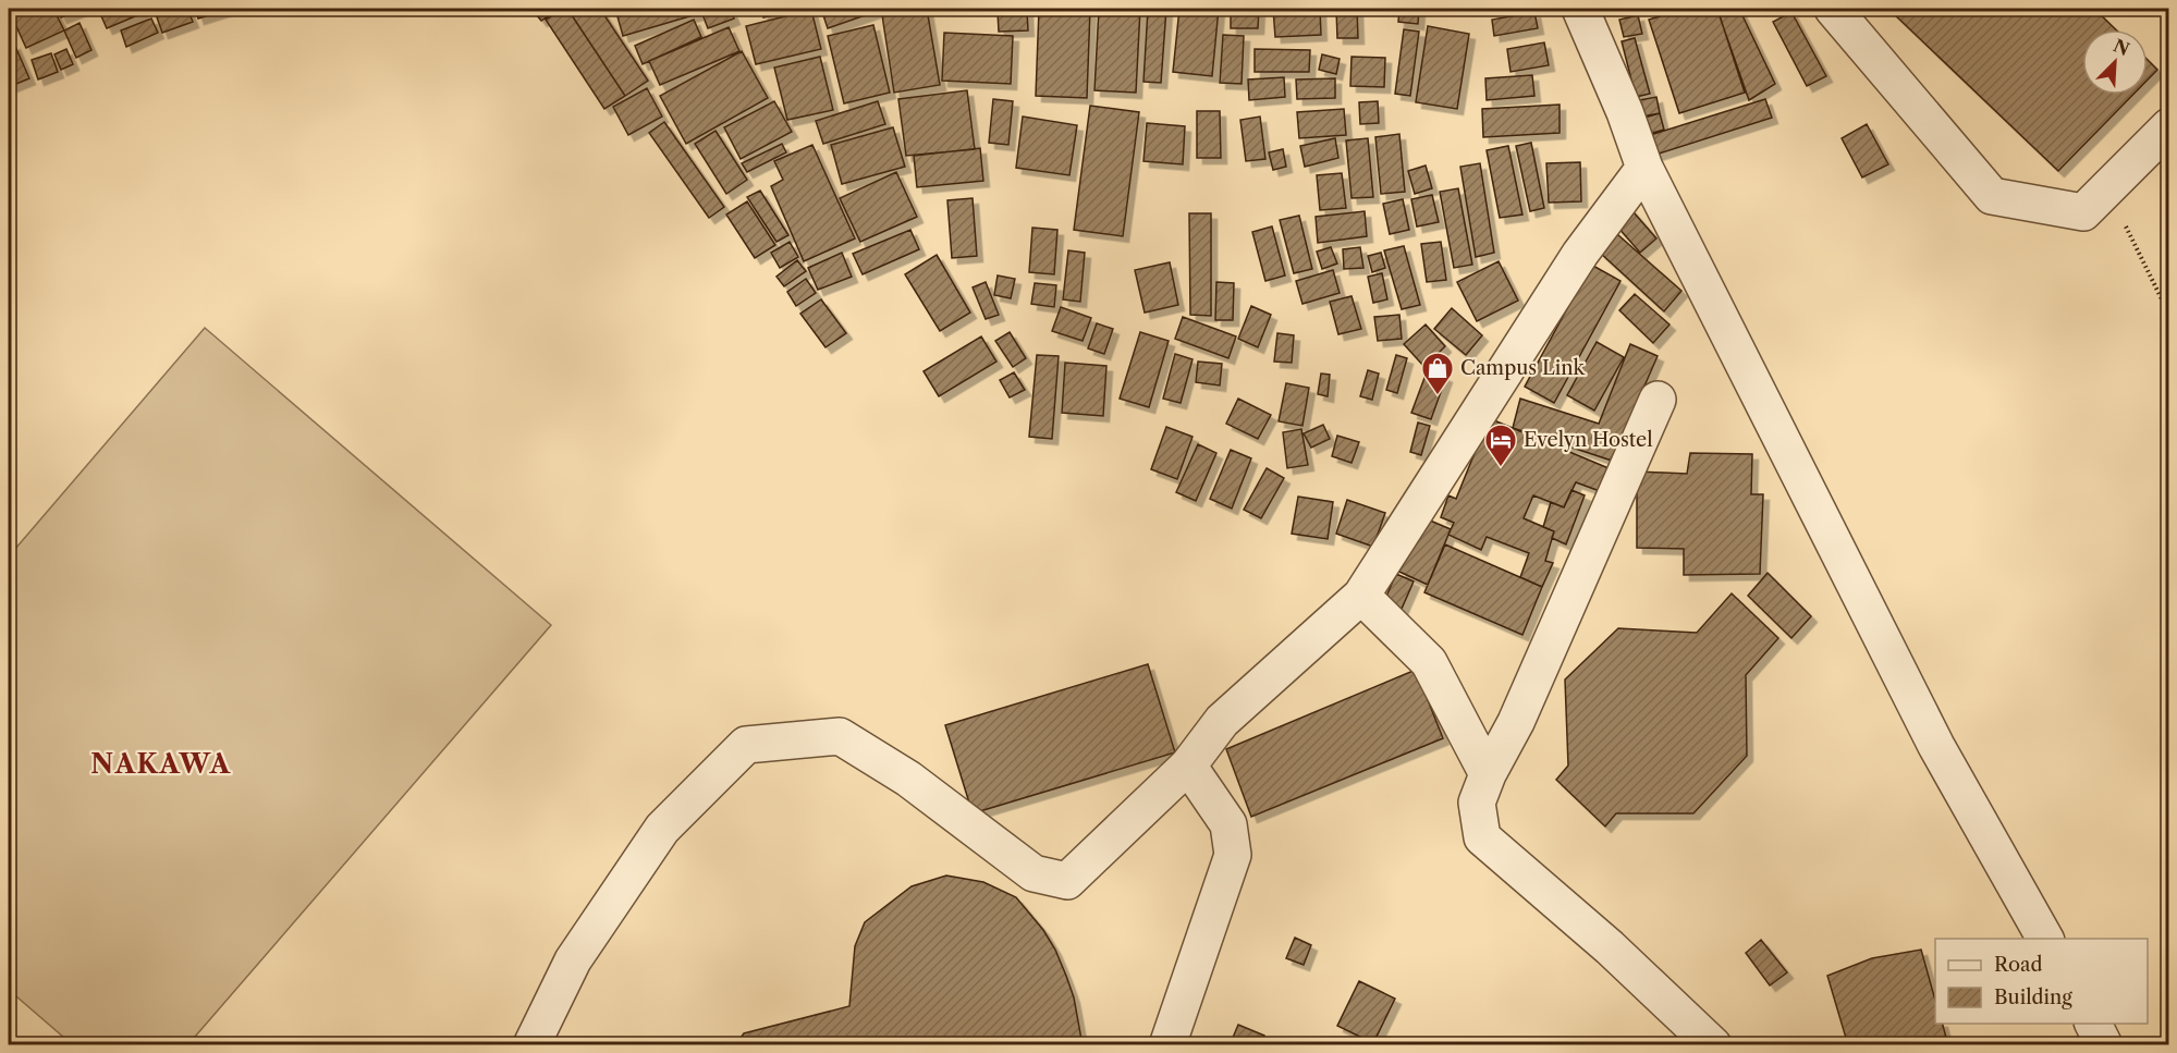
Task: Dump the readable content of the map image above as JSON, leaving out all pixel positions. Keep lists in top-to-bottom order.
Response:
{
  "districts": ["NAKAWA"],
  "places": {
    "shop": ["Campus Link"],
    "hotel": ["Evelyn Hostel"]
  },
  "legend": ["Road", "Building"],
  "north": "top right"
}
